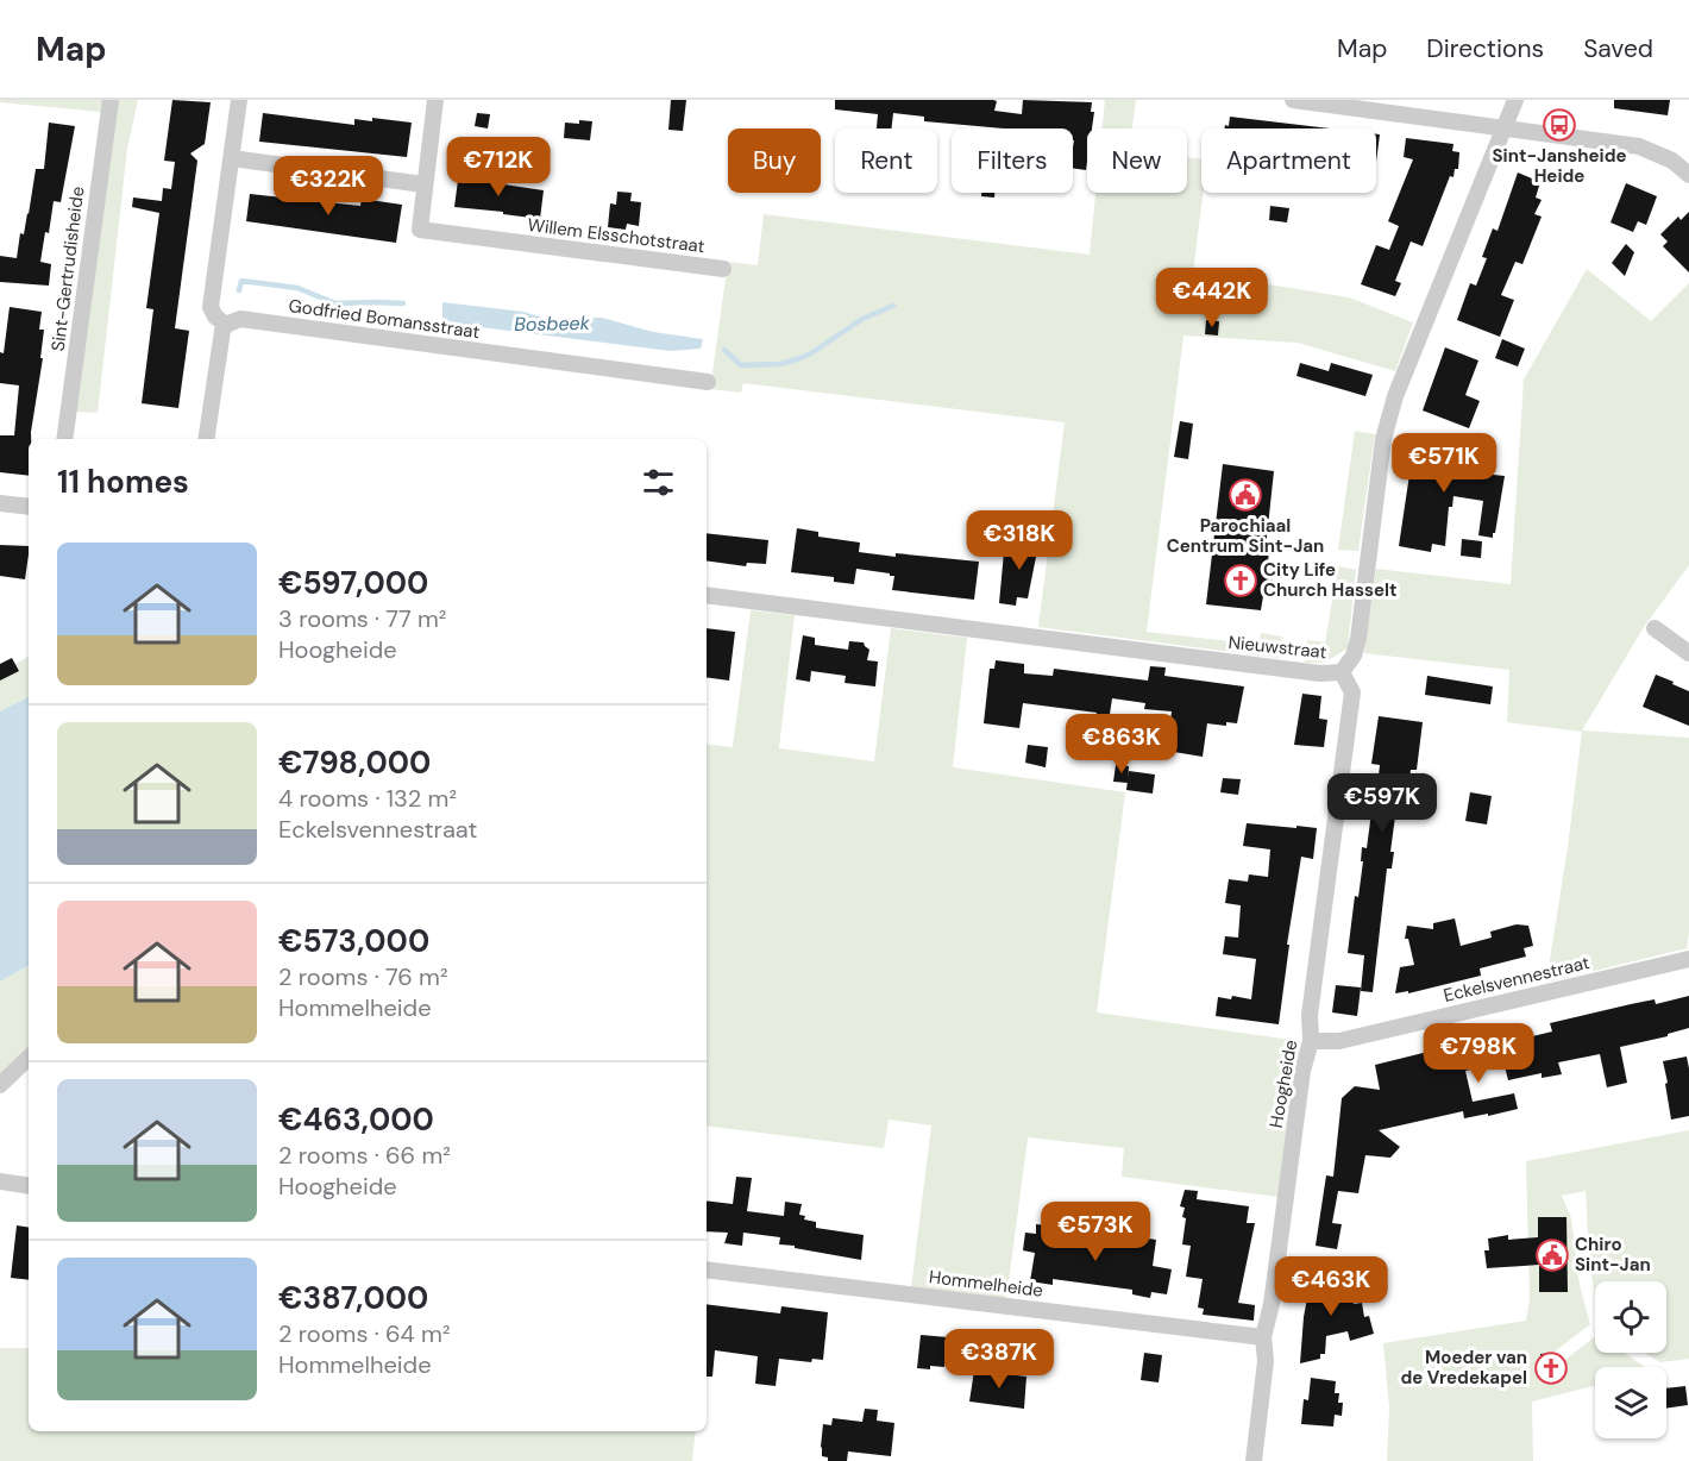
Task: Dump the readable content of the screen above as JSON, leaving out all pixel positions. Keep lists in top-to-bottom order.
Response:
{
  "streets": {
    "street": [
      "Willem Elsschotstraat",
      "Sint-Gertrudisheide",
      "Godfried Bomansstraat",
      "Nieuwstraat",
      "Eckelsvennestraat",
      "Hoogheide",
      "Hommelheide"
    ]
  },
  "crossings": [
    ["Nieuwstraat", "Hoogheide"],
    ["Eckelsvennestraat", "Hoogheide"],
    ["Hoogheide", "Hommelheide"]
  ],
  "water": ["Bosbeek"],
  "places": {
    "bus stop": ["Sint-Jansheide Heide"],
    "public building": ["Parochiaal Centrum Sint-Jan", "Chiro Sint-Jan"],
    "church": ["City Life Church Hasselt", "Moeder van de Vredekapel"]
  },
  "page": {
    "header": "Map",
    "nav": ["Map", "Directions", "Saved"],
    "chip": [
      "Buy",
      "Rent",
      "Filters",
      "New",
      "Apartment"
    ],
    "price": [
      "€712K",
      "€322K",
      "€442K",
      "€571K",
      "€318K",
      "€863K",
      "€597K",
      "€798K",
      "€573K",
      "€463K",
      "€387K"
    ],
    "heading": "11 homes",
    "list": [
      {
        "name": "€597,000",
        "note": "3 rooms · 77 m² · Hoogheide"
      },
      {
        "name": "€798,000",
        "note": "4 rooms · 132 m² · Eckelsvennestraat"
      },
      {
        "name": "€573,000",
        "note": "2 rooms · 76 m² · Hommelheide"
      },
      {
        "name": "€463,000",
        "note": "2 rooms · 66 m² · Hoogheide"
      },
      {
        "name": "€387,000",
        "note": "2 rooms · 64 m² · Hommelheide"
      }
    ]
  }
}
